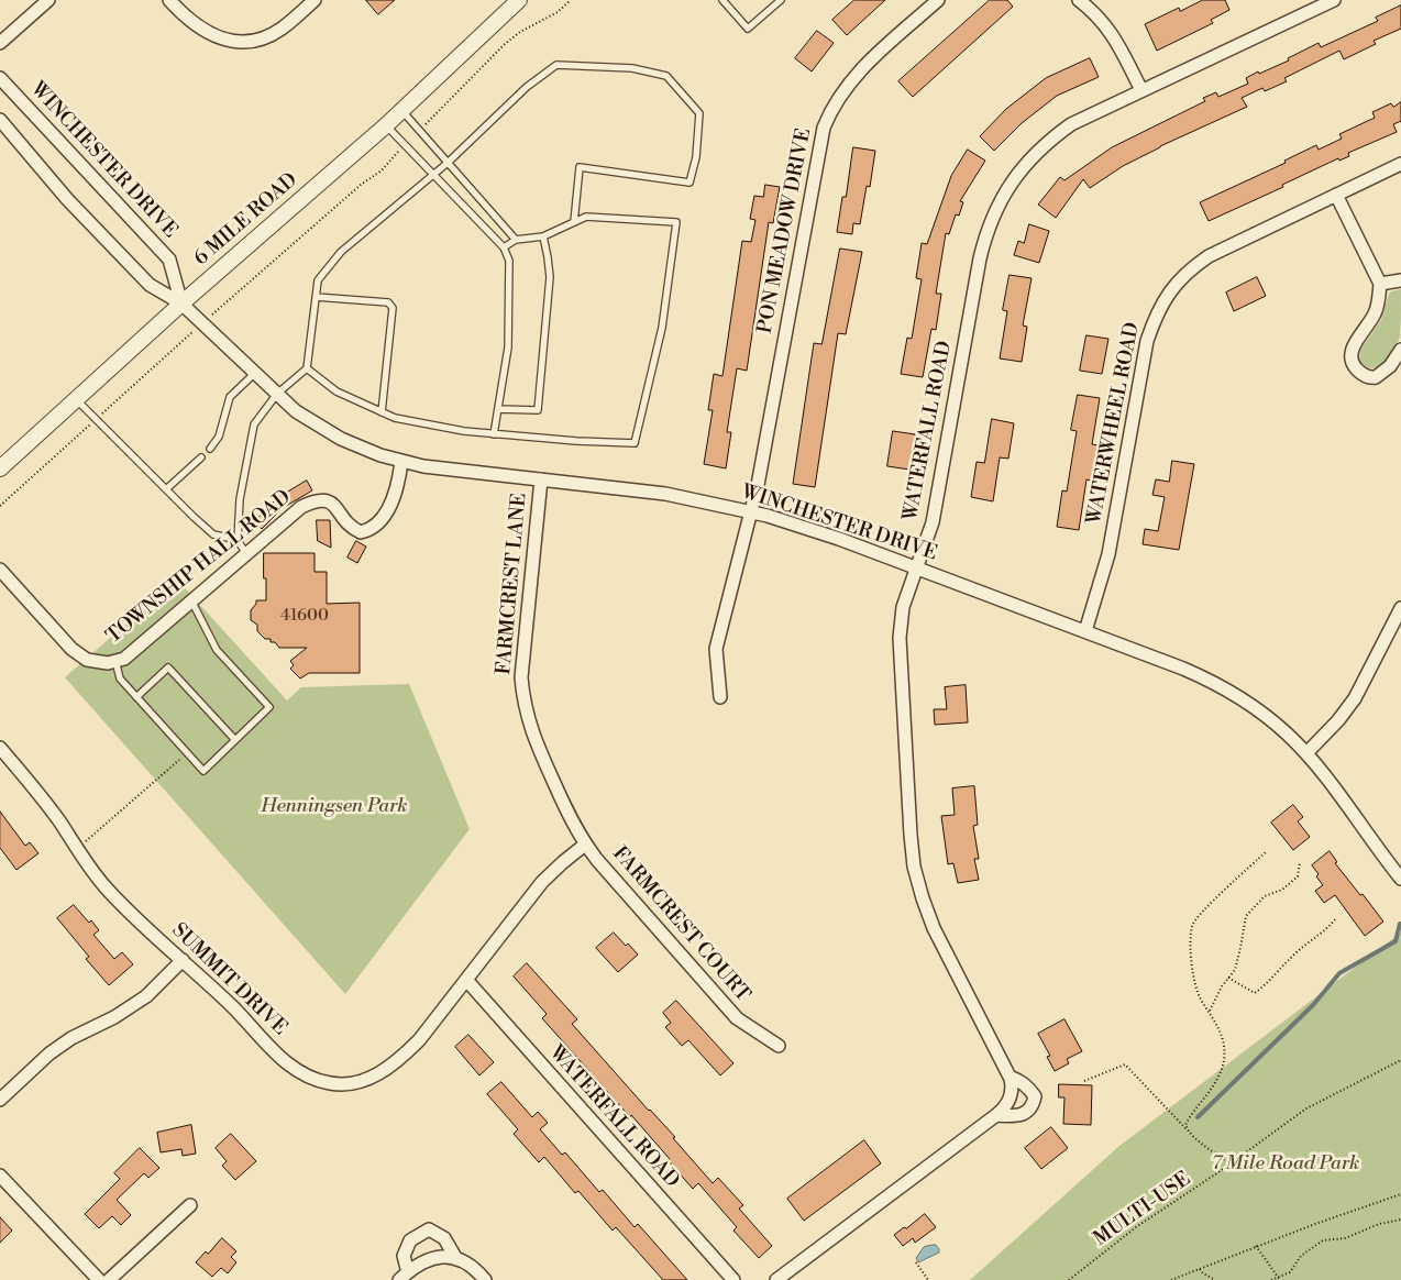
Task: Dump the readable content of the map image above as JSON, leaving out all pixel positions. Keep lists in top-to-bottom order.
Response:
{
  "streets": {
    "street": [
      "WINCHESTER DRIVE",
      "6 MILE ROAD",
      "PON MEADOW DRIVE",
      "WATERWHEEL ROAD",
      "WATERFALL ROAD",
      "TOWNSHIP HALL ROAD",
      "FARMCREST LANE",
      "FARMCREST COURT",
      "SUMMIT DRIVE"
    ],
    "path": ["MULTI-USE"]
  },
  "crossings": [
    ["WINCHESTER DRIVE", "6 MILE ROAD"],
    ["WINCHESTER DRIVE", "PON MEADOW DRIVE"],
    ["WINCHESTER DRIVE", "WATERWHEEL ROAD"],
    ["WINCHESTER DRIVE", "WATERFALL ROAD"],
    ["WINCHESTER DRIVE", "TOWNSHIP HALL ROAD"],
    ["WINCHESTER DRIVE", "FARMCREST LANE"],
    ["WATERFALL ROAD", "SUMMIT DRIVE"],
    ["FARMCREST LANE", "FARMCREST COURT"],
    ["FARMCREST LANE", "SUMMIT DRIVE"],
    ["FARMCREST COURT", "SUMMIT DRIVE"]
  ],
  "parks": ["Henningsen Park", "7 Mile Road Park"],
  "house_numbers": ["41600"]
}
